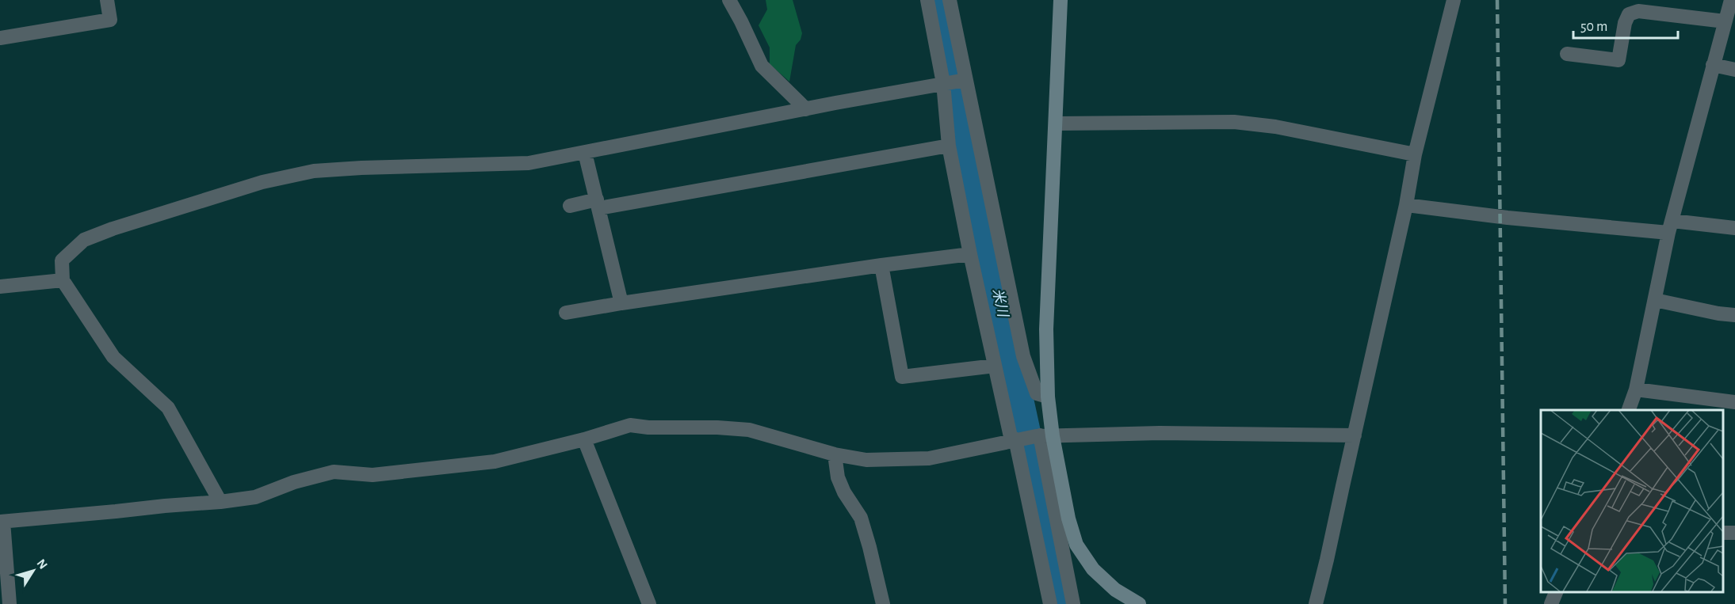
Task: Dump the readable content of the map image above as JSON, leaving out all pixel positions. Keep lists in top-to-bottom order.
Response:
{
  "water": ["米川"],
  "scale_bar": "50 m",
  "north": "top right"
}
